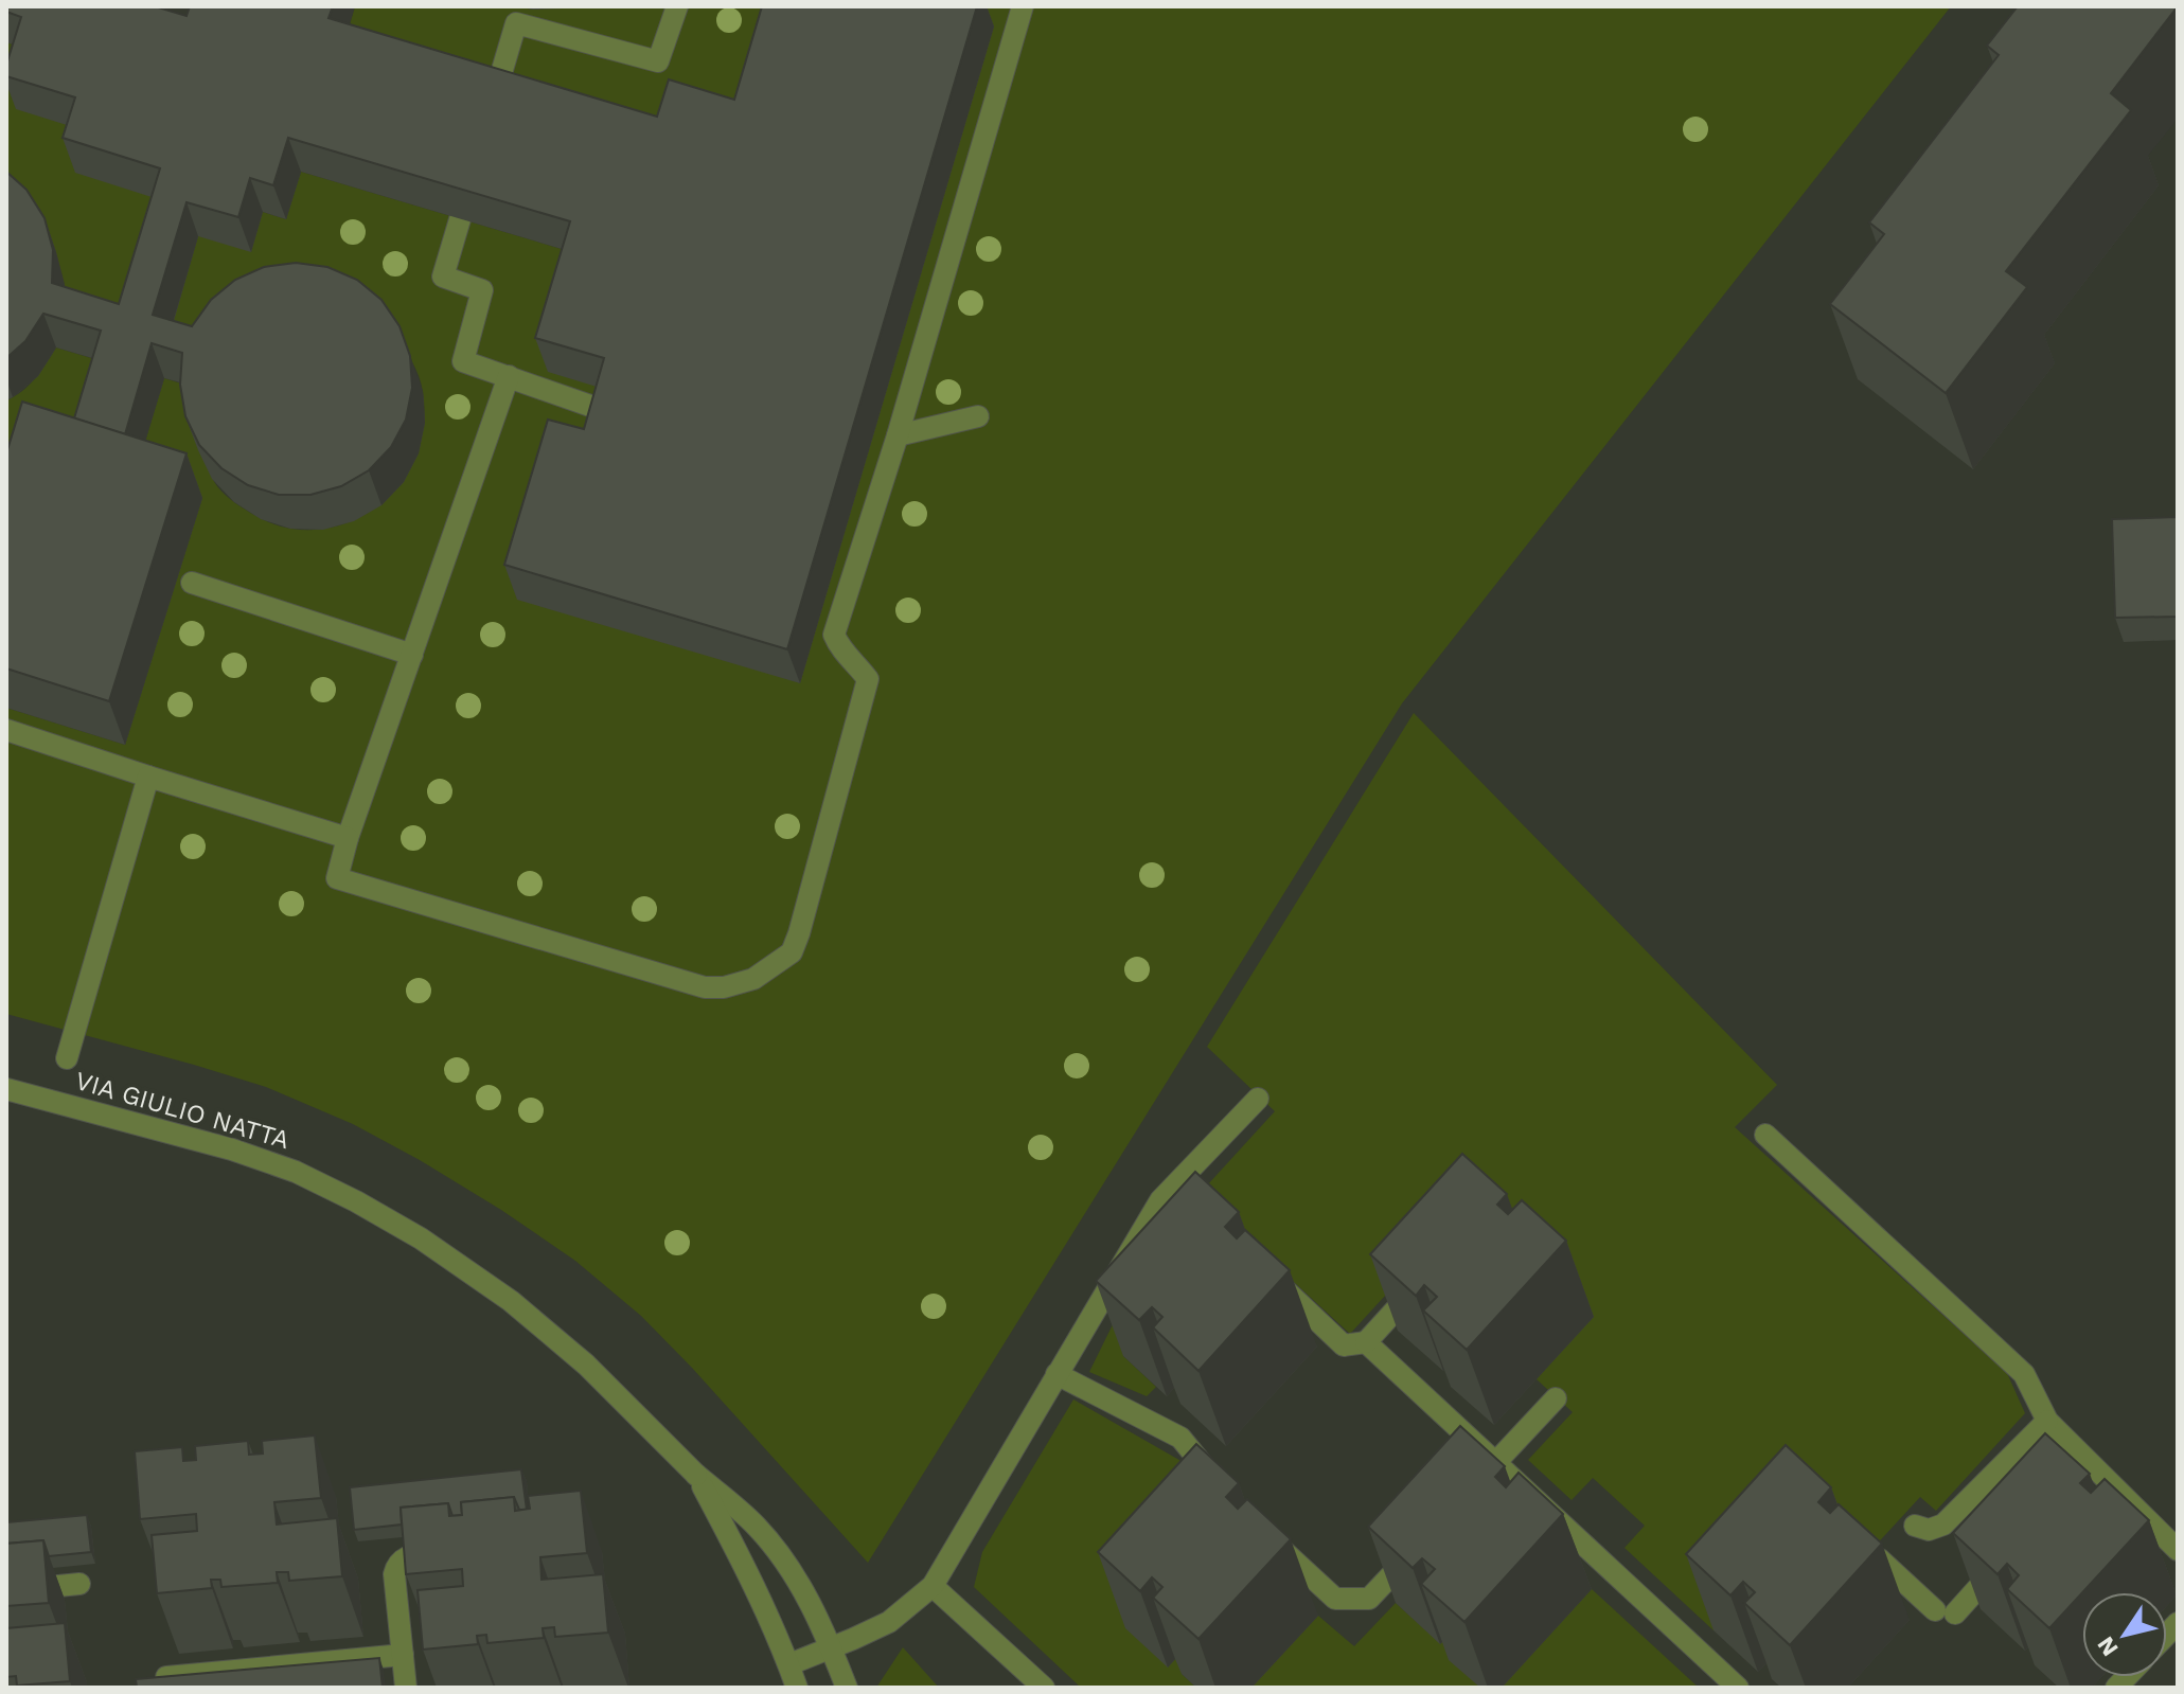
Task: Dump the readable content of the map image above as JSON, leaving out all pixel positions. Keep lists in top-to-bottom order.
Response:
{
  "streets": {
    "street": ["VIA GIULIO NATTA"]
  },
  "north": "bottom left"
}
